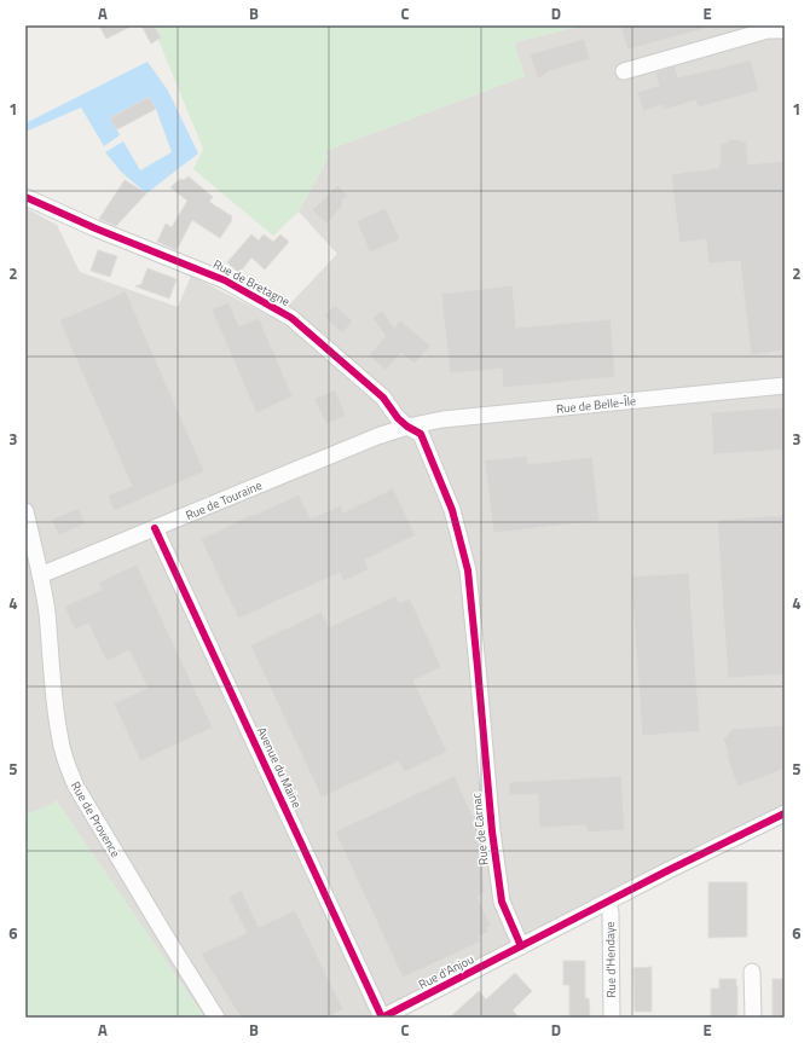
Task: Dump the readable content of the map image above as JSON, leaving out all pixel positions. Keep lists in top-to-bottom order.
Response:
{
  "streets": {
    "street": [
      "Rue de Bretagne",
      "Rue de Belle-Île",
      "Rue de Touraine",
      "Avenue du Maine",
      "Rue de Provence",
      "Rue de Carnac",
      "Rue d'Hendaye",
      "Rue d'Anjou"
    ]
  },
  "crossings": [
    ["Rue de Bretagne", "Rue de Belle-Île"],
    ["Rue de Bretagne", "Rue de Touraine"],
    ["Rue de Bretagne", "Rue de Carnac"],
    ["Rue de Belle-Île", "Rue de Touraine"],
    ["Rue de Belle-Île", "Rue de Carnac"],
    ["Rue de Touraine", "Avenue du Maine"],
    ["Rue de Touraine", "Rue de Provence"],
    ["Rue de Touraine", "Rue de Carnac"],
    ["Avenue du Maine", "Rue d'Anjou"],
    ["Rue de Carnac", "Rue d'Anjou"]
  ],
  "grid": {
    "columns": [
      "A",
      "B",
      "C",
      "D",
      "E"
    ],
    "rows": [
      "1",
      "2",
      "3",
      "4",
      "5",
      "6"
    ]
  }
}
